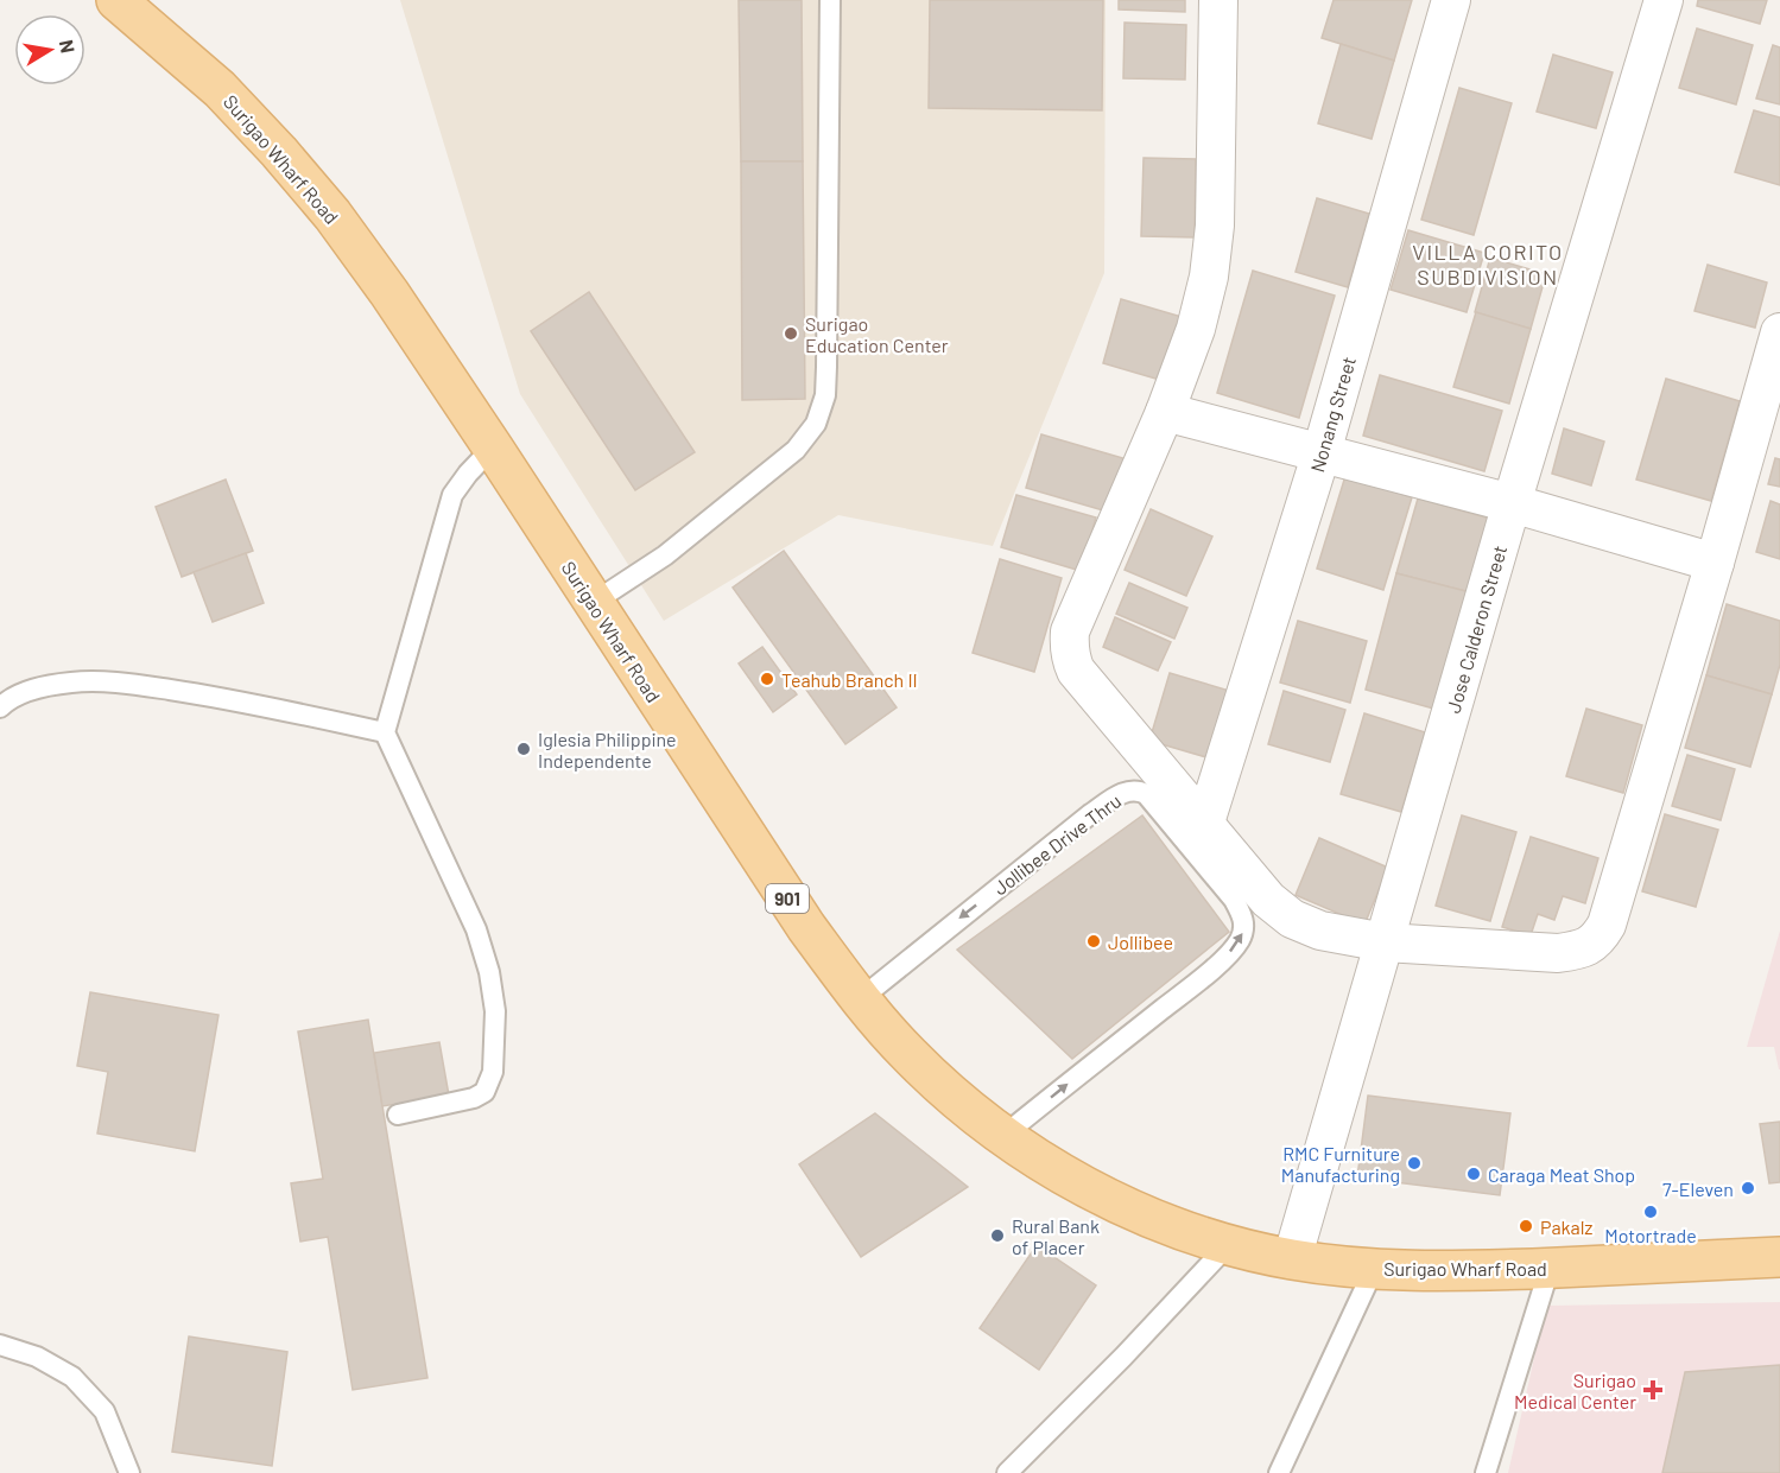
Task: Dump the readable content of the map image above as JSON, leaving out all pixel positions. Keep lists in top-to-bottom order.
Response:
{
  "streets": {
    "main road": ["Surigao Wharf Road", "901"],
    "street": ["Nonang Street", "Jose Calderon Street"],
    "lane": ["Jollibee Drive Thru"]
  },
  "crossings": [
    ["Surigao Wharf Road", "Jose Calderon Street"],
    ["Surigao Wharf Road", "Jollibee Drive Thru"]
  ],
  "districts": ["VILLA CORITO SUBDIVISION"],
  "places": {
    "other": [
      "Surigao Education Center",
      "Teahub Branch II",
      "Iglesia Philippine Independente",
      "Jollibee",
      "RMC Furniture Manufacturing",
      "Caraga Meat Shop",
      "7-Eleven",
      "Motortrade",
      "Pakalz",
      "Rural Bank of Placer"
    ],
    "health": ["Surigao Medical Center"]
  },
  "north": "right"
}
